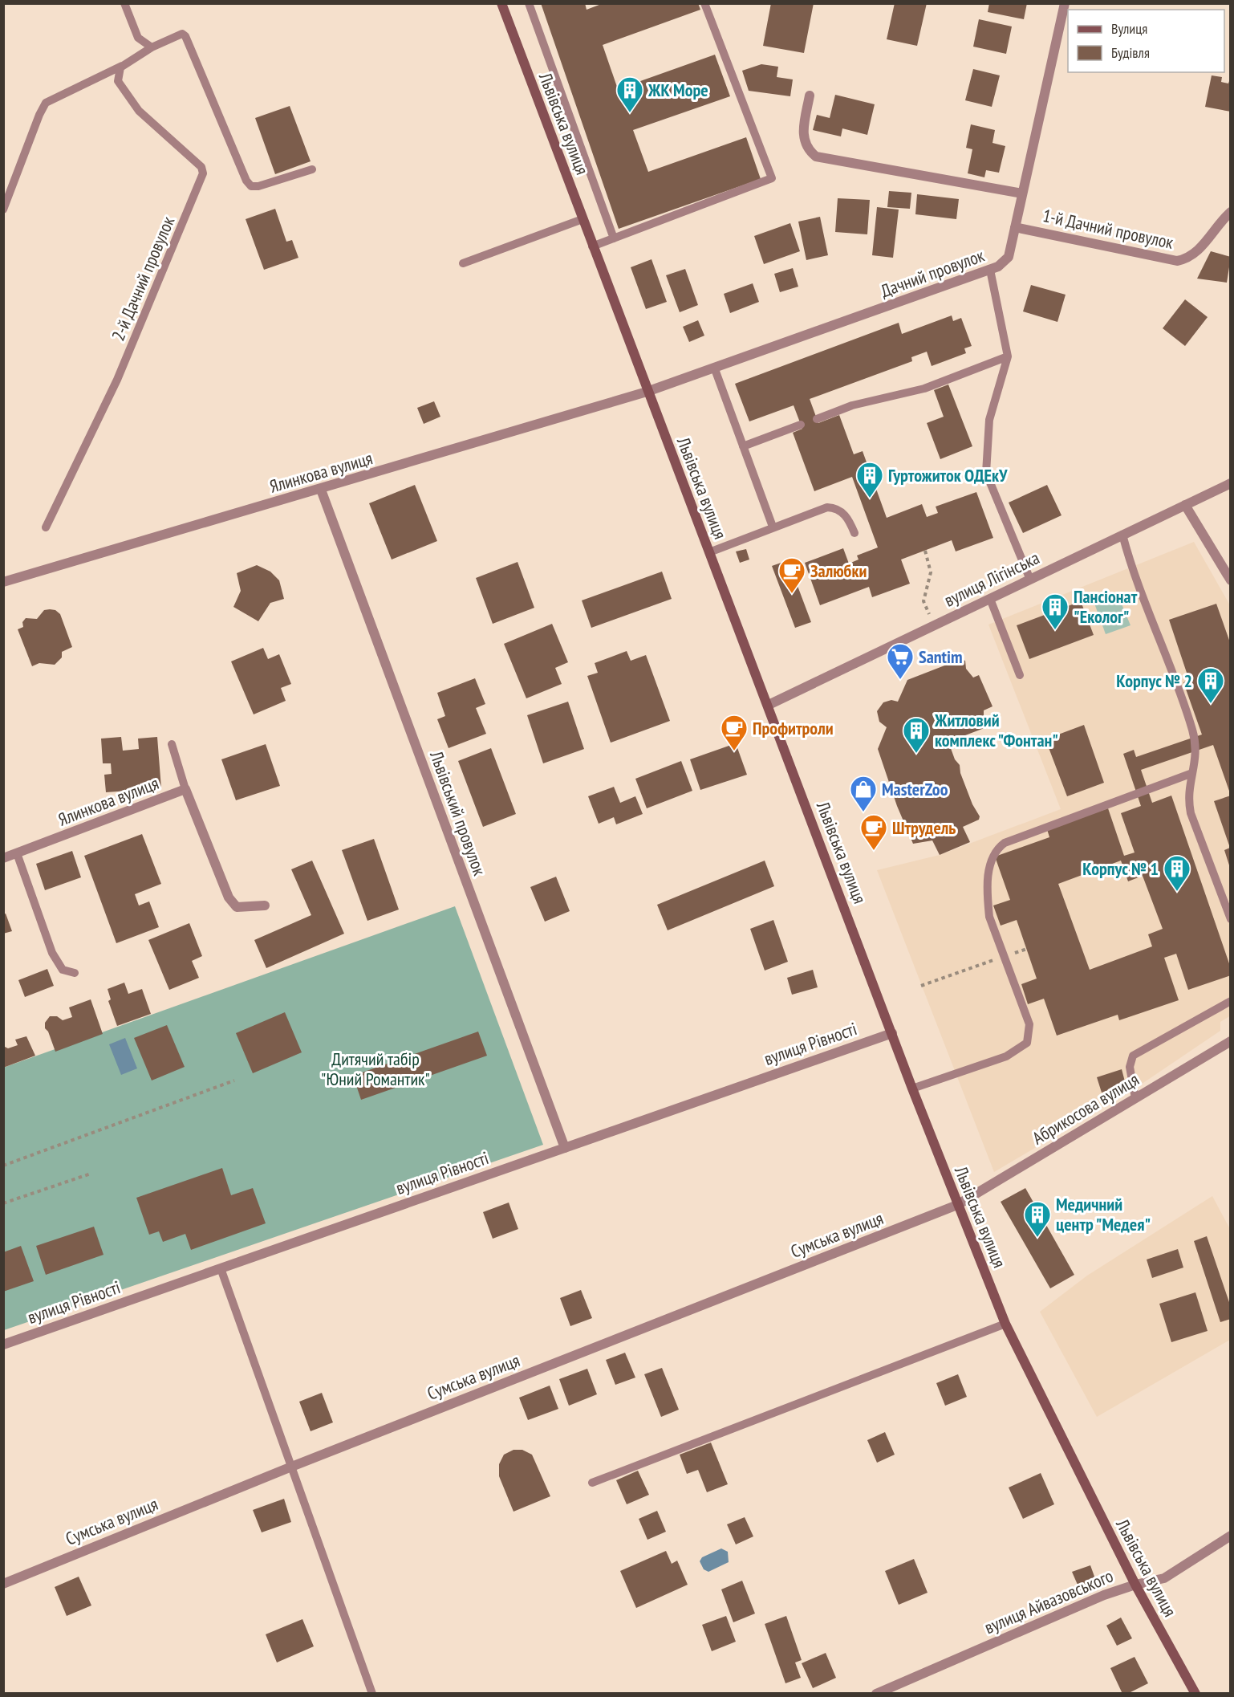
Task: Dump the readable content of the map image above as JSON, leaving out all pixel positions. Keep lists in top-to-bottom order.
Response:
{
  "streets": {
    "main road": ["Львівська вулиця"],
    "street": [
      "1-й Дачний провулок",
      "Дачний провулок",
      "Ялинкова вулиця",
      "вулиця Лігінська",
      "Львівський провулок",
      "вулиця Рівності",
      "Абрикосова вулиця",
      "Сумська вулиця",
      "вулиця Айвазовського"
    ],
    "lane": ["2-й Дачний провулок"]
  },
  "crossings": [
    ["Львівська вулиця", "Дачний провулок"],
    ["Львівська вулиця", "Ялинкова вулиця"],
    ["Львівська вулиця", "вулиця Лігінська"],
    ["Львівська вулиця", "вулиця Рівності"],
    ["Львівська вулиця", "Абрикосова вулиця"],
    ["Львівська вулиця", "Сумська вулиця"],
    ["Львівська вулиця", "вулиця Айвазовського"],
    ["1-й Дачний провулок", "Дачний провулок"],
    ["Дачний провулок", "Ялинкова вулиця"],
    ["Ялинкова вулиця", "Львівський провулок"],
    ["Львівський провулок", "вулиця Рівності"],
    ["Абрикосова вулиця", "Сумська вулиця"]
  ],
  "parks": ["Дитячий табір \"Юний Романтик\""],
  "places": {
    "building": [
      "ЖК Море",
      "Гуртожиток ОДЕкУ",
      "Пансіонат \"Еколог\"",
      "Корпус № 2",
      "Житловий комплекс \"Фонтан\"",
      "Корпус № 1",
      "Медичний центр \"Медея\""
    ],
    "cafe": ["Залюбки", "Профитроли", "Штрудель"],
    "supermarket": ["Santim"],
    "shop": ["MasterZoo"]
  },
  "legend": ["Вулиця", "Будівля"]
}
